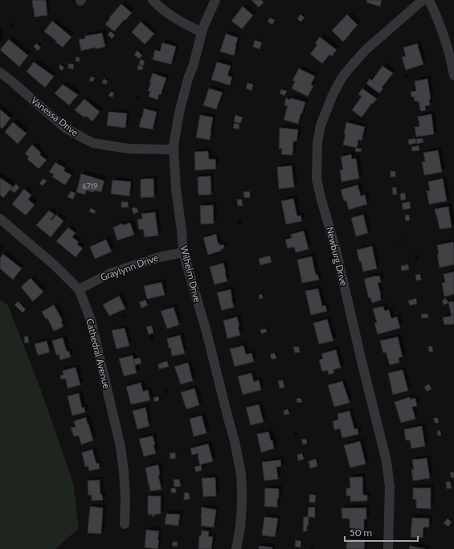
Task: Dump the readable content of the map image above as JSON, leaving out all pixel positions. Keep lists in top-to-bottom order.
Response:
{
  "streets": {
    "street": [
      "Vanessa Drive",
      "Newburg Drive",
      "Graylynn Drive",
      "Wilhelm Drive",
      "Cathedral Avenue"
    ]
  },
  "crossings": [
    ["Vanessa Drive", "Wilhelm Drive"],
    ["Graylynn Drive", "Wilhelm Drive"],
    ["Graylynn Drive", "Cathedral Avenue"]
  ],
  "house_numbers": ["6719"],
  "scale_bar": "50 m"
}
